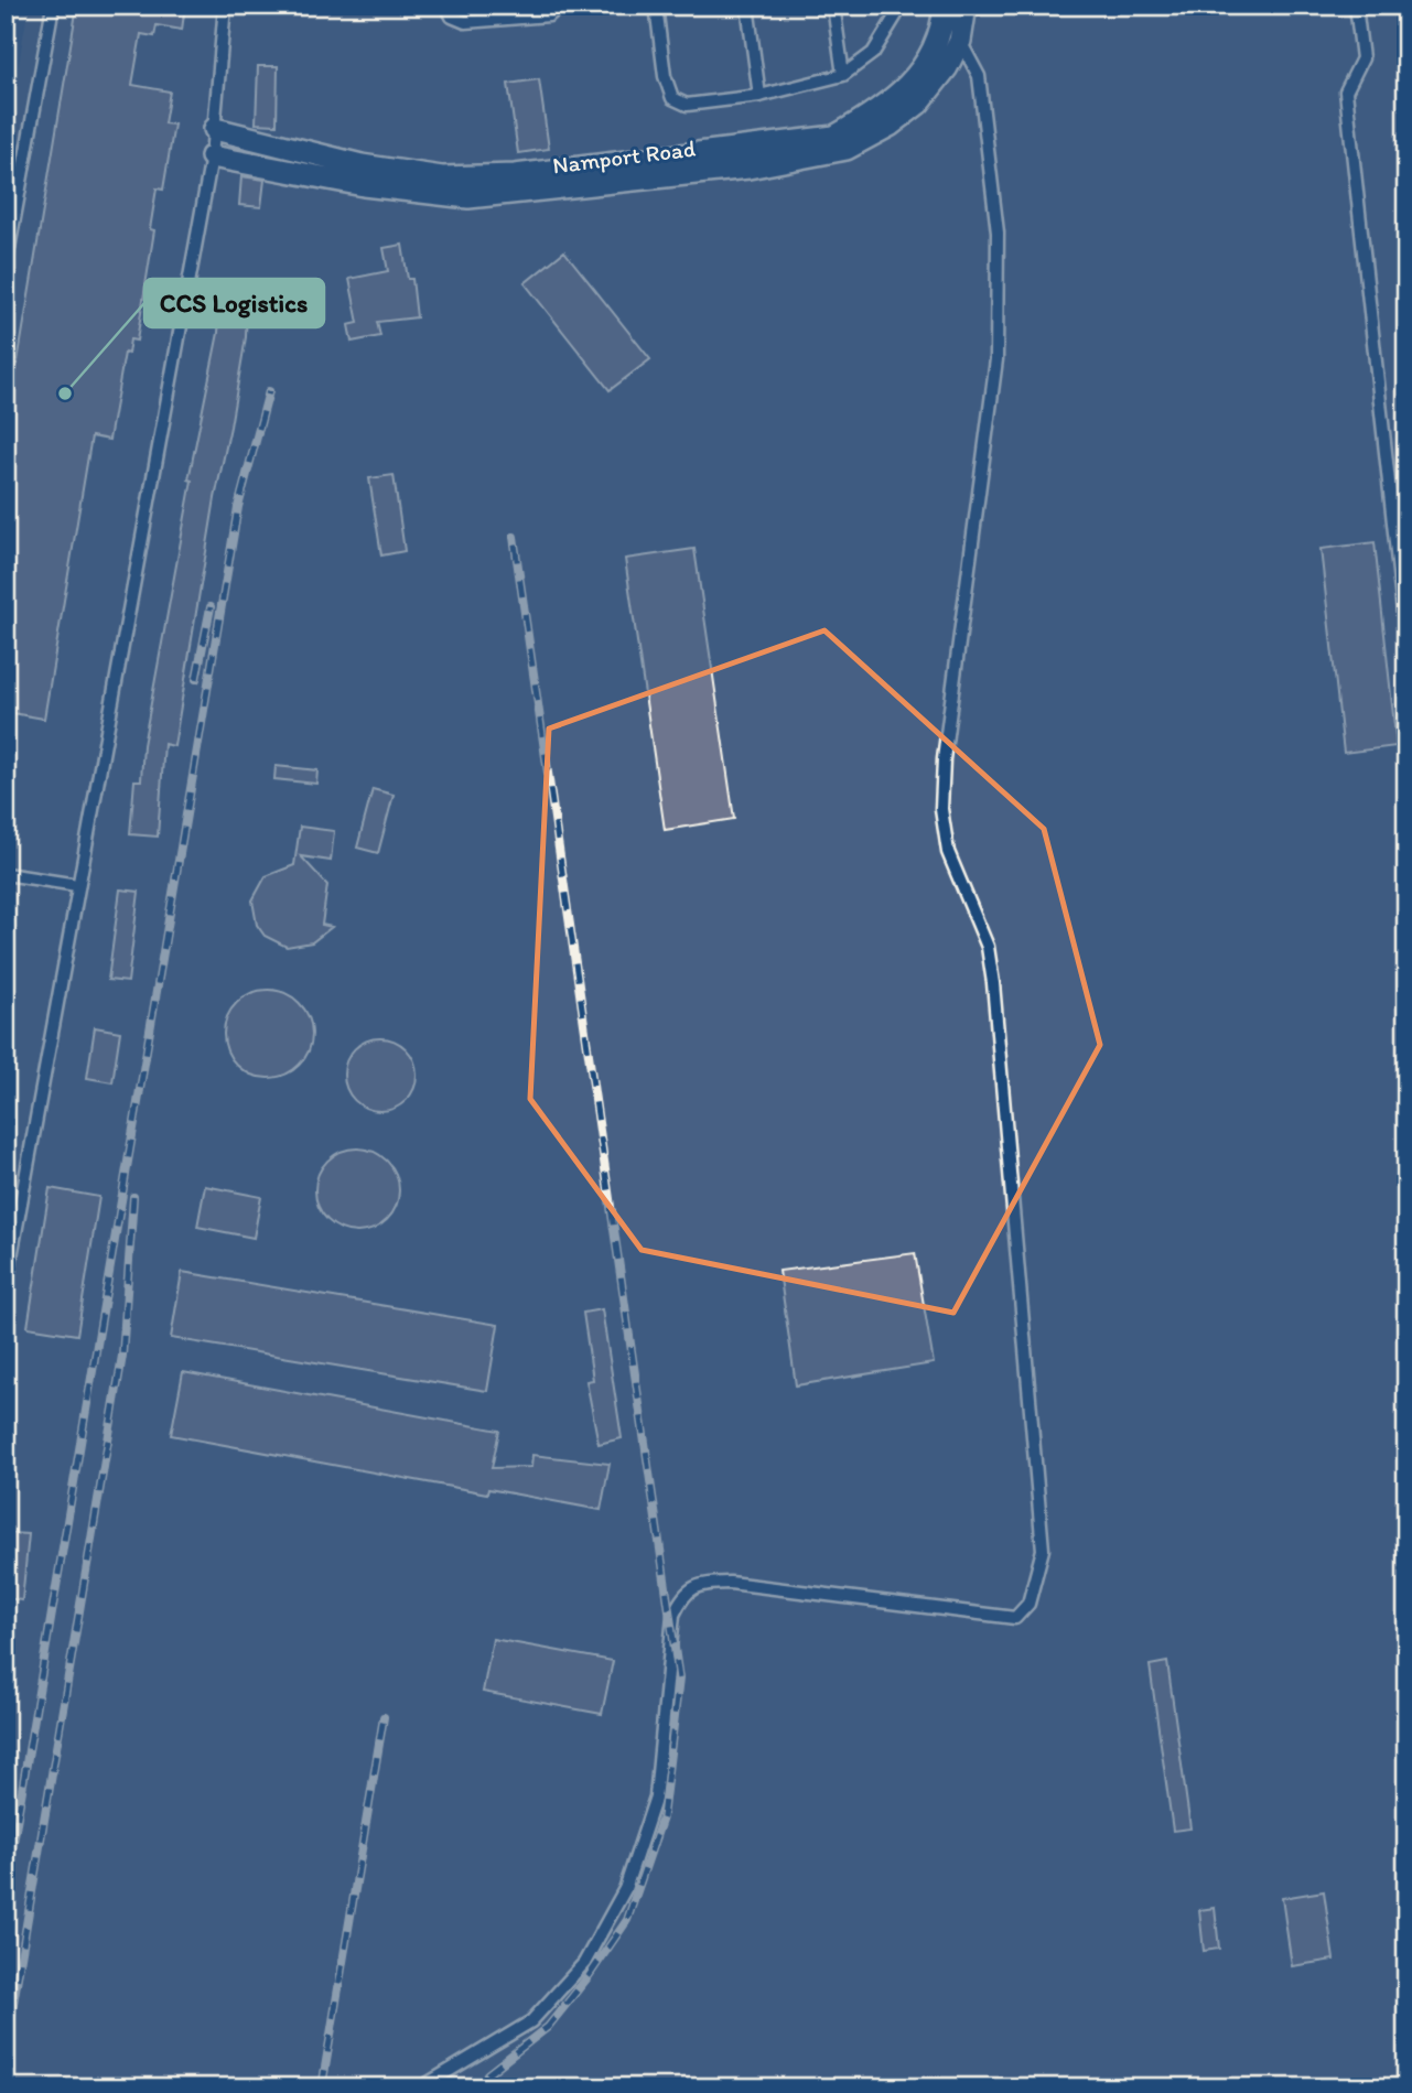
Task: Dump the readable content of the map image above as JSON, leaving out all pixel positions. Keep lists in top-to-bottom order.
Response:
{
  "streets": {
    "street": ["Namport Road"]
  },
  "places": ["CCS Logistics"]
}
